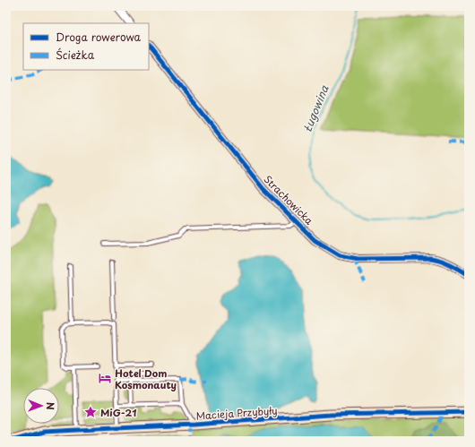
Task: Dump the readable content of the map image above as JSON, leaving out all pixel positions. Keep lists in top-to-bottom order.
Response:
{
  "streets": {
    "street": ["Strachowicka", "Macieja Przybyły"]
  },
  "water": ["Ługowina"],
  "places": {
    "hotel": ["Hotel Dom Kosmonauty"],
    "place": ["MiG-21"]
  },
  "legend": ["Droga rowerowa", "Ścieżka"],
  "north": "right"
}
